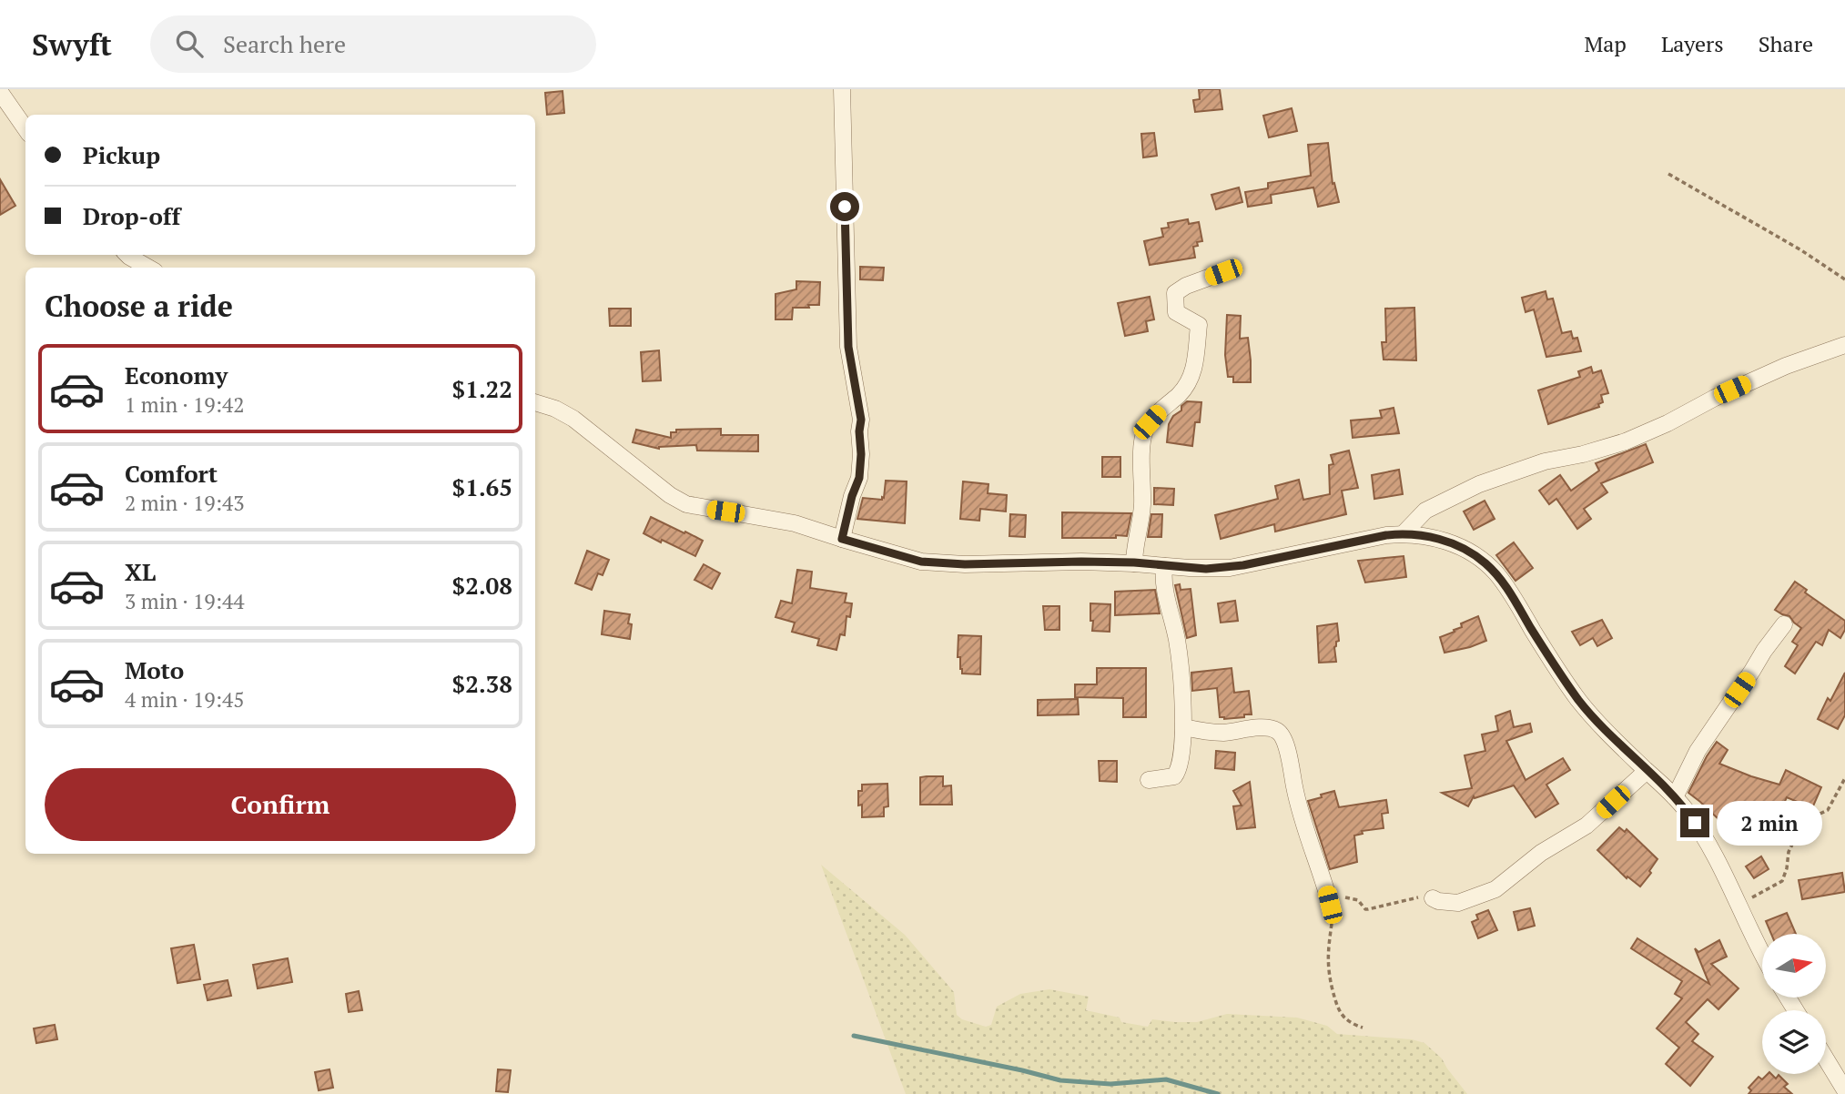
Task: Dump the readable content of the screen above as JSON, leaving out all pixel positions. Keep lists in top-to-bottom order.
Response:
{
  "north": "right",
  "page": {
    "header": "Swyft",
    "search": "Search here",
    "nav": ["Map", "Layers", "Share"],
    "banner": ["Pickup", "Drop-off"],
    "heading": "Choose a ride",
    "list": [
      {
        "name": "Economy",
        "note": "1 min · 19:42",
        "value": "$1.22"
      },
      {
        "name": "Comfort",
        "note": "2 min · 19:43",
        "value": "$1.65"
      },
      {
        "name": "XL",
        "note": "3 min · 19:44",
        "value": "$2.08"
      },
      {
        "name": "Moto",
        "note": "4 min · 19:45",
        "value": "$2.38"
      }
    ],
    "buttons": "Confirm",
    "bubble": "2 min"
  }
}
